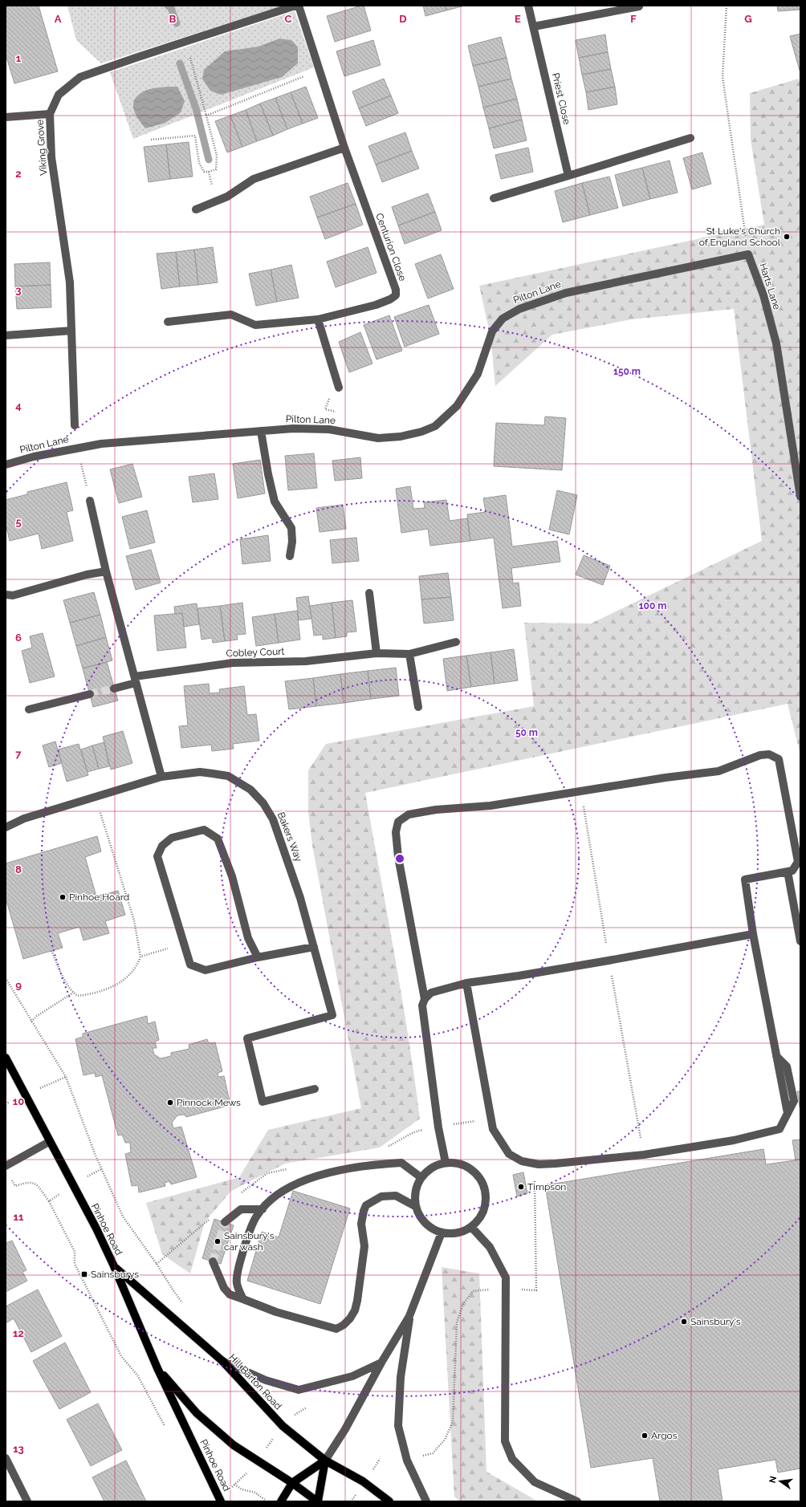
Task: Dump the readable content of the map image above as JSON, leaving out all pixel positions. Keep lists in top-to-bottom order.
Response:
{
  "streets": {
    "main road": ["Pinhoe Road", "Hill Barton Road"],
    "street": [
      "Priest Close",
      "Viking Grove",
      "Centurion Close",
      "Harts Lane",
      "Pilton Lane",
      "Cobley Court",
      "Bakers Way"
    ]
  },
  "crossings": [
    ["Harts Lane", "Pilton Lane"],
    ["Pinhoe Road", "Hill Barton Road"]
  ],
  "places": {
    "other": [
      "St Luke's Church of England School",
      "Pinhoe Hoard",
      "Pinnock Mews",
      "Timpson",
      "Sainsbury's car wash",
      "Sainsbury's",
      "Argos"
    ],
    "transit": ["Sainsburys"]
  },
  "north": "left",
  "grid": {
    "columns": [
      "A",
      "B",
      "C",
      "D",
      "E",
      "F",
      "G"
    ],
    "rows": [
      "1",
      "2",
      "3",
      "4",
      "5",
      "6",
      "7",
      "8",
      "9",
      "10",
      "11",
      "12",
      "13"
    ]
  },
  "rings": ["150 m", "100 m", "50 m"]
}
